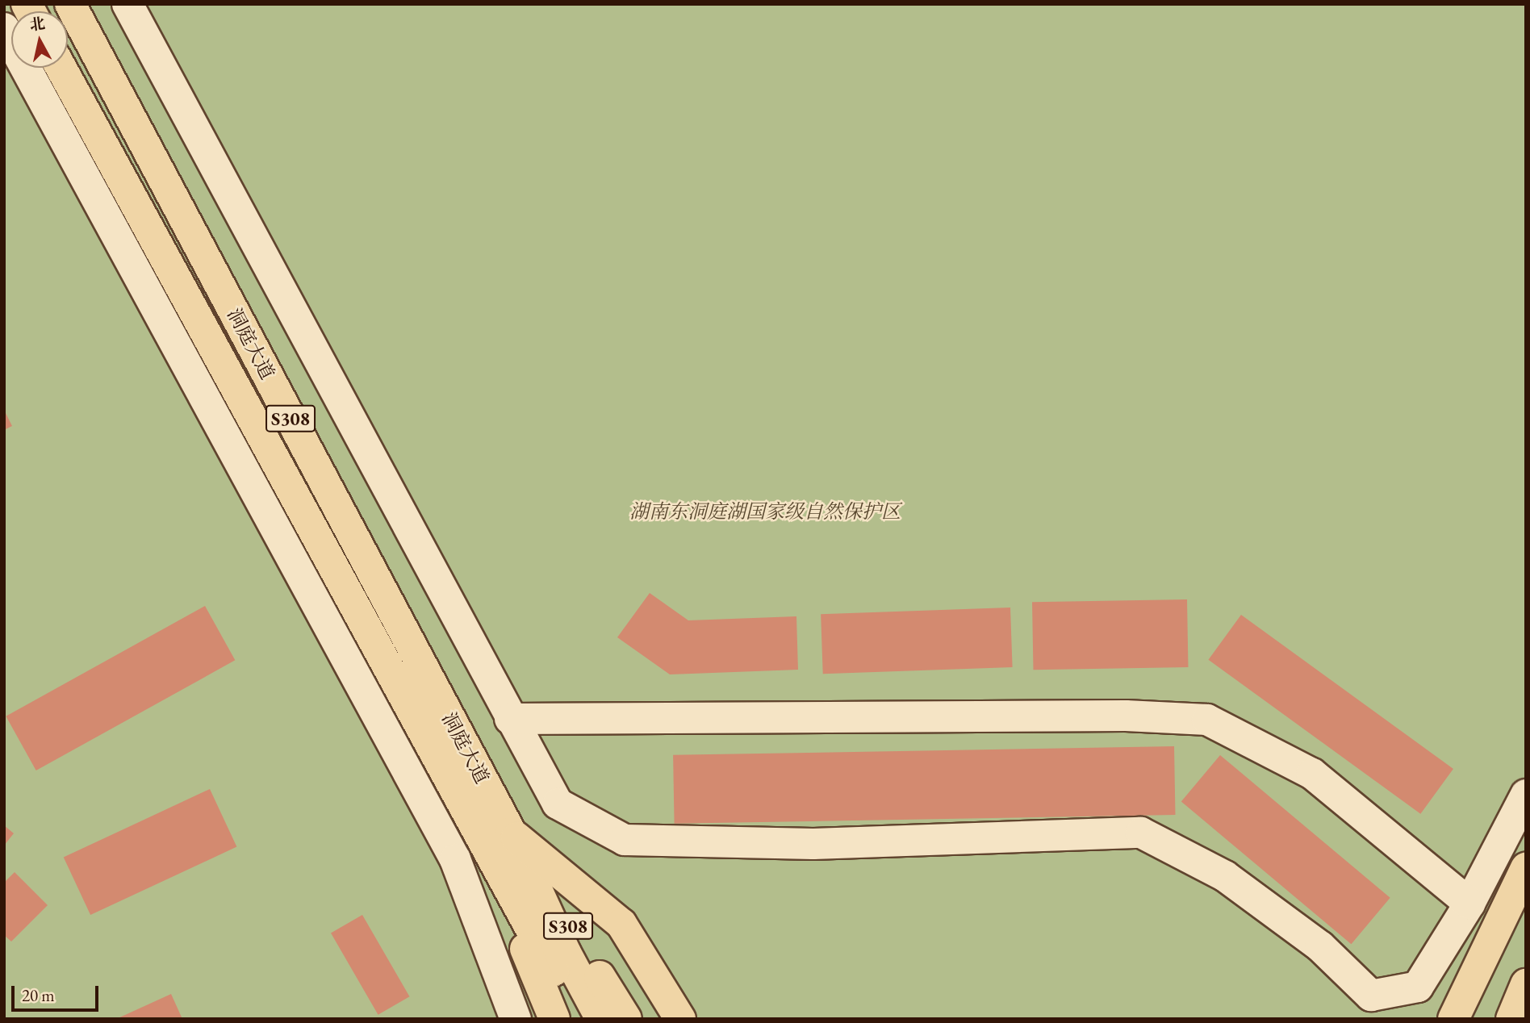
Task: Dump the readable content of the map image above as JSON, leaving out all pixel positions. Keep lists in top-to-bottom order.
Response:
{
  "streets": {
    "main road": ["洞庭大道", "S308"]
  },
  "crossings": [
    ["洞庭大道", "S308"]
  ],
  "parks": ["湖南东洞庭湖国家级自然保护区"],
  "scale_bar": "20 m",
  "north": "top"
}
